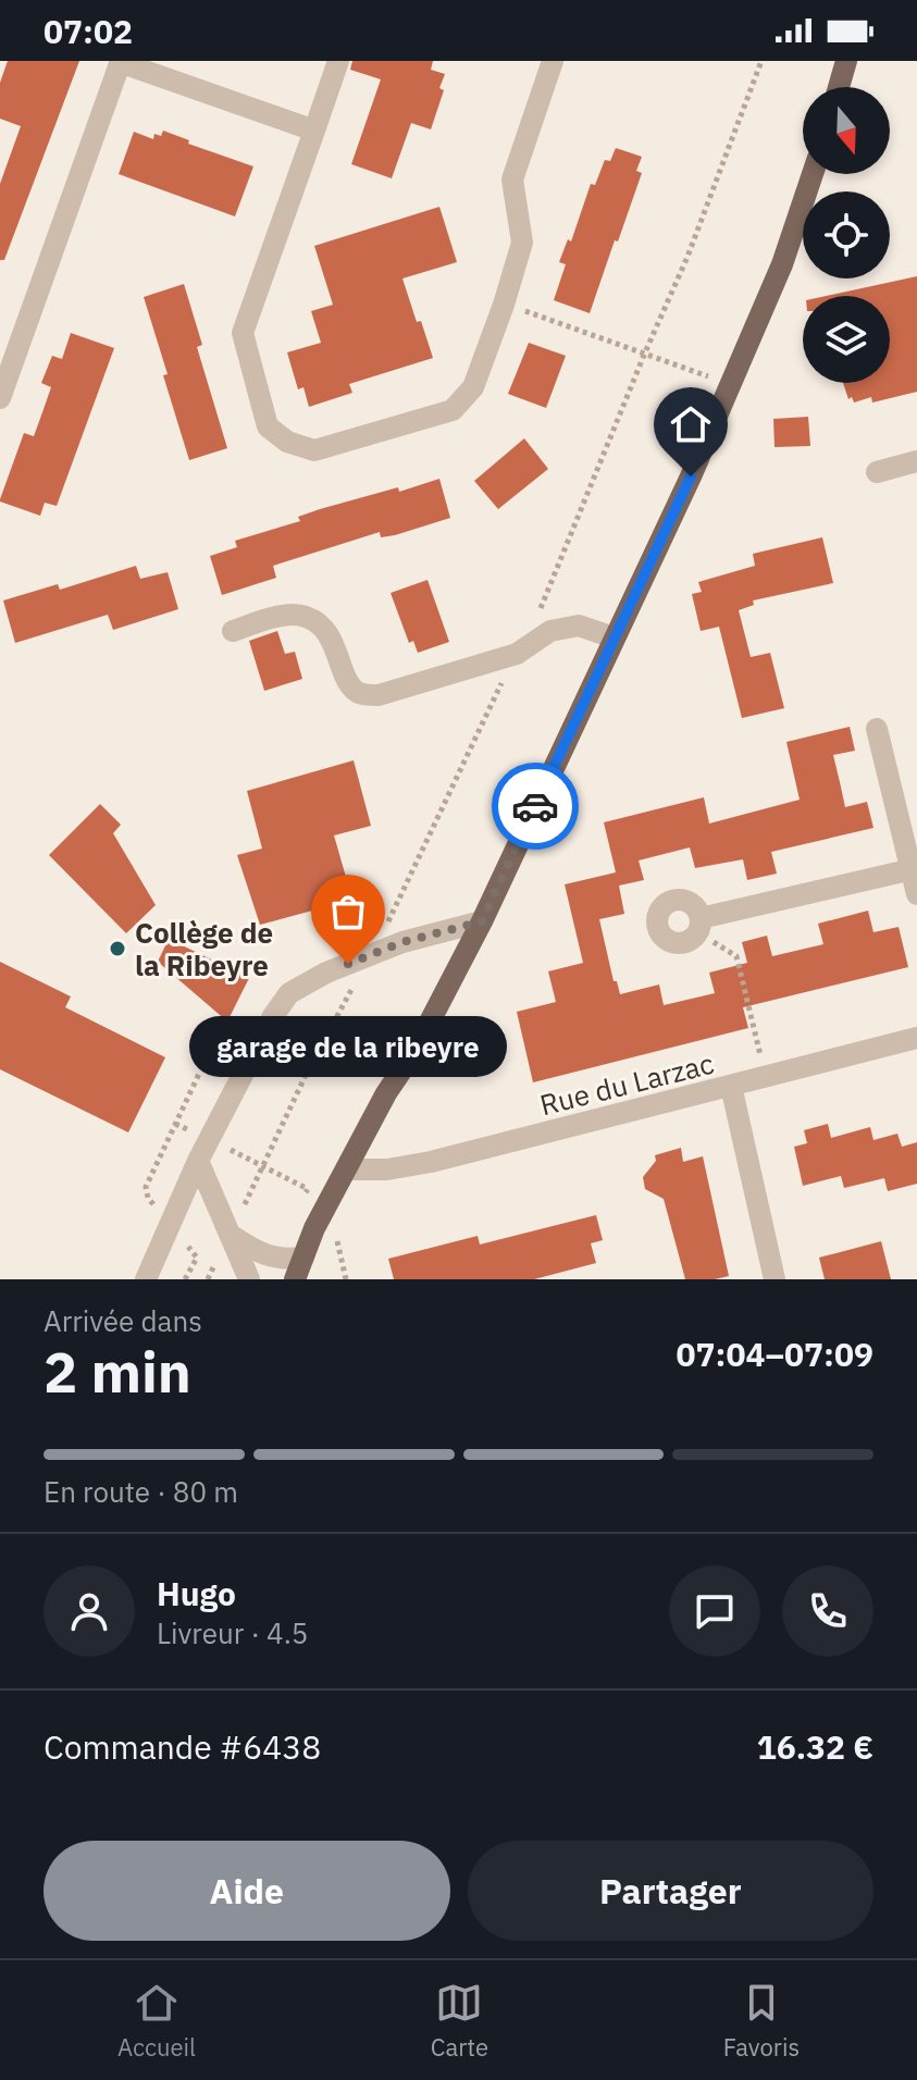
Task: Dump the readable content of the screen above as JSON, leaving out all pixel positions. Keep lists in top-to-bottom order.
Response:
{
  "streets": {
    "street": ["Rue du Larzac"]
  },
  "places": ["Collège de la Ribeyre", "garage de la ribeyre"],
  "north": "bottom",
  "page": {
    "status": "07:02",
    "bubble": "garage de la ribeyre",
    "heading": ["2 min", "Arrivée dans", "07:04–07:09"],
    "panel": [
      "Hugo",
      "Livreur · 4.5",
      "Commande #6438",
      "16.32 €"
    ],
    "bar": "En route · 80 m",
    "buttons": ["Aide", "Partager"],
    "tabs": ["Accueil", "Carte", "Favoris"]
  }
}
